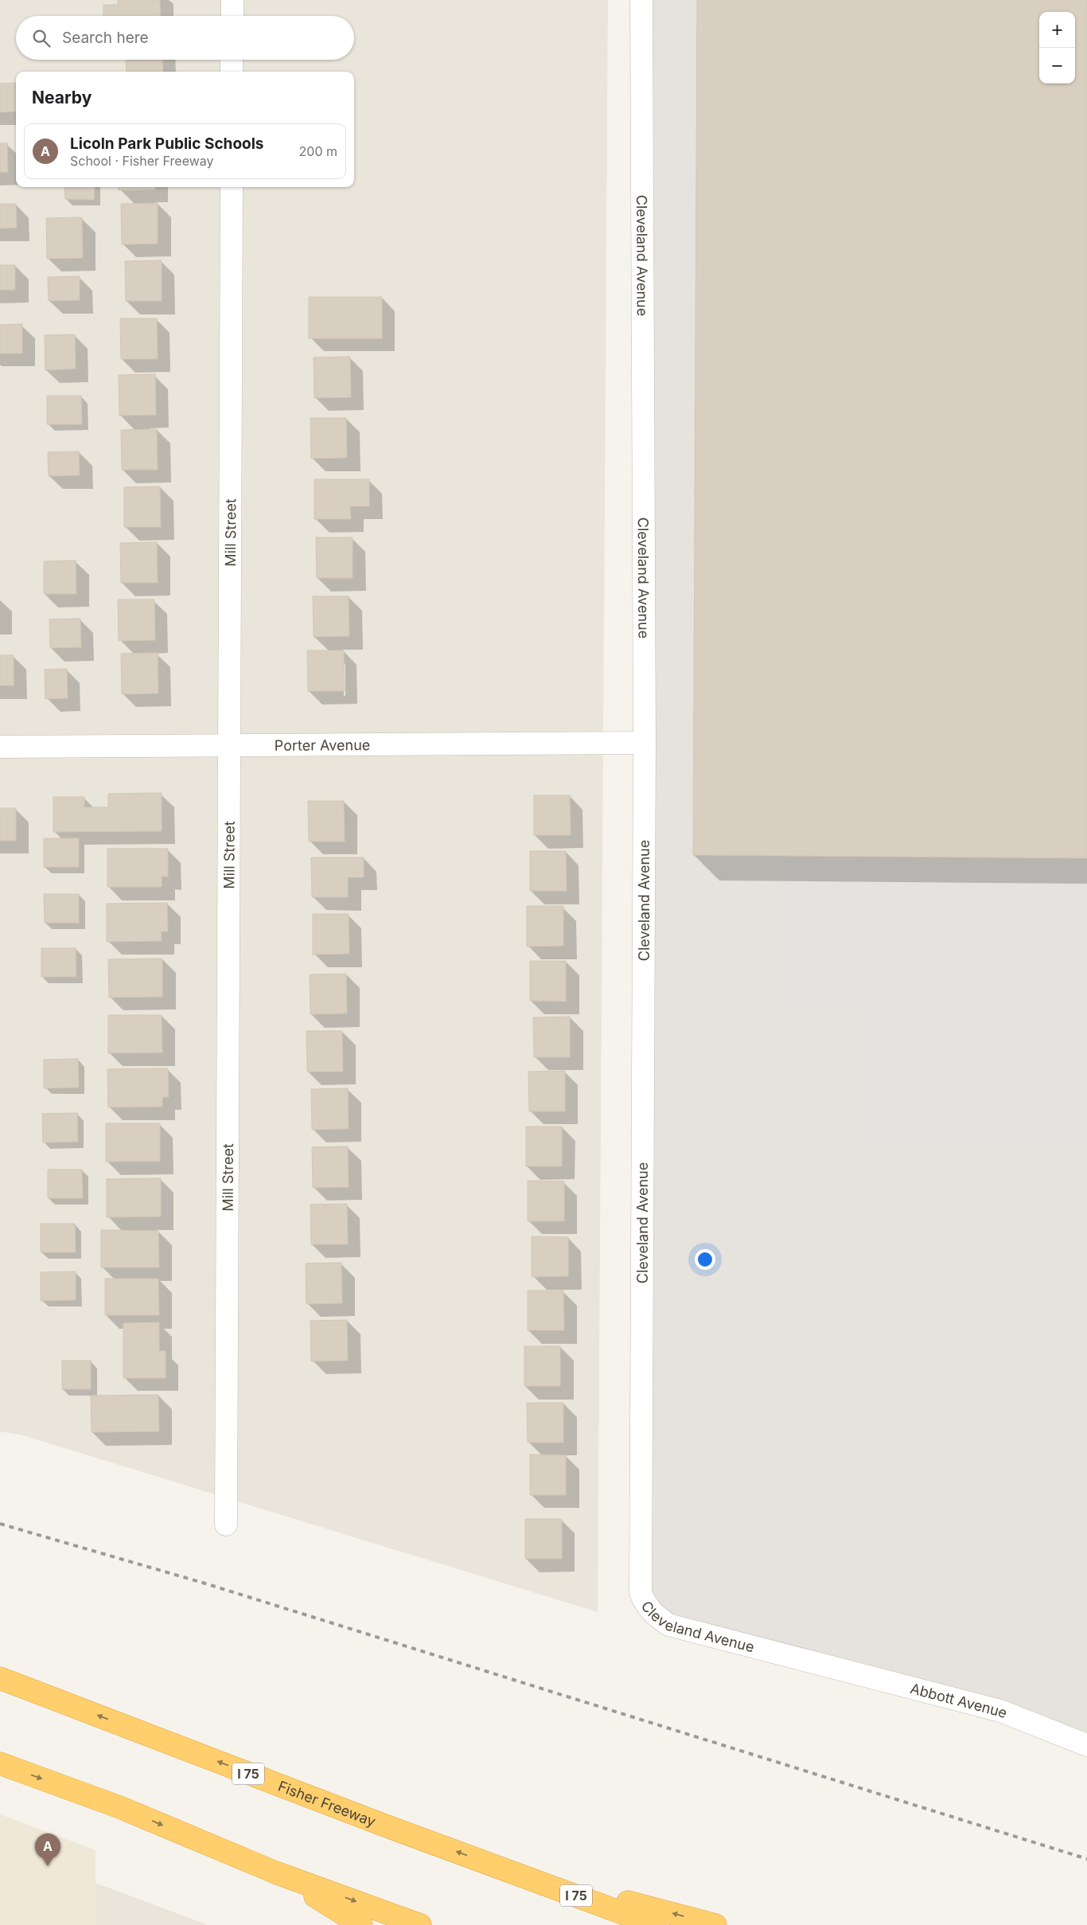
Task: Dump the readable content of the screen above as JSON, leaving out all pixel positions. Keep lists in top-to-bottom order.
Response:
{
  "streets": {
    "highway": ["I 75", "Fisher Freeway"],
    "street": [
      "Cleveland Avenue",
      "Mill Street",
      "Porter Avenue",
      "Abbott Avenue"
    ]
  },
  "crossings": [
    ["Cleveland Avenue", "Porter Avenue"],
    ["Cleveland Avenue", "Abbott Avenue"],
    ["Mill Street", "Porter Avenue"]
  ],
  "page": {
    "map_buttons": ["+", "−"],
    "search": "Search here",
    "heading": "Nearby",
    "list": [
      {
        "mark": "A",
        "name": "Licoln Park Public Schools",
        "note": "School · Fisher Freeway",
        "value": "200 m"
      }
    ],
    "pins": "A"
  }
}
